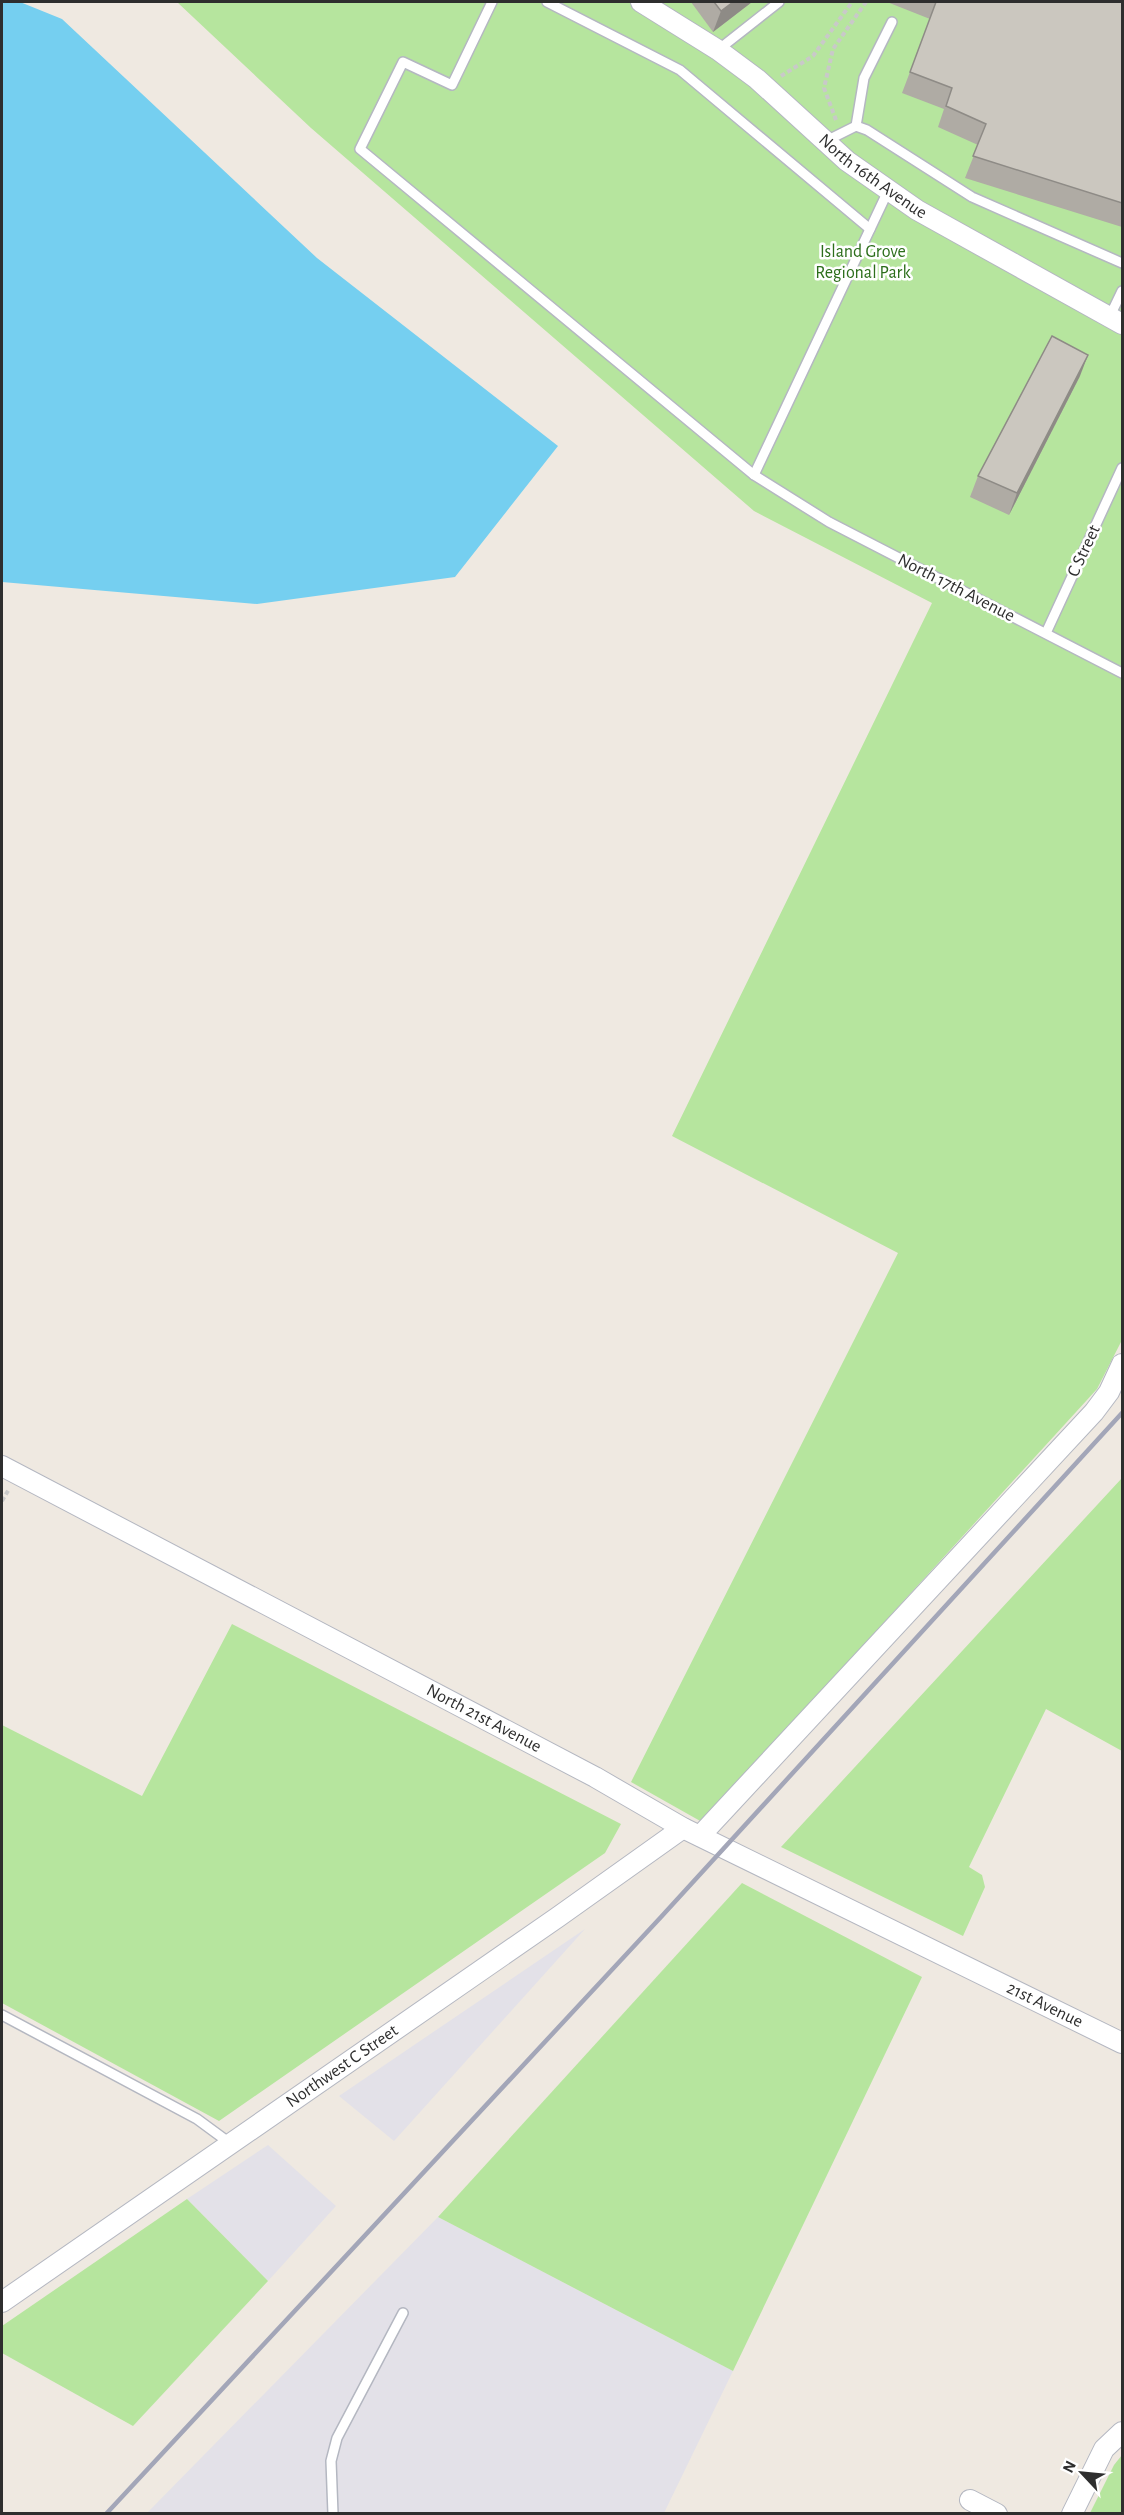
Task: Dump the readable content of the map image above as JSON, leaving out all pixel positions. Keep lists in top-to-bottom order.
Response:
{
  "streets": {
    "street": [
      "North 16th Avenue",
      "North 21st Avenue",
      "21st Avenue",
      "Northwest C Street"
    ],
    "lane": ["C Street", "North 17th Avenue"]
  },
  "crossings": [
    ["C Street", "North 17th Avenue"],
    ["North 21st Avenue", "21st Avenue"],
    ["North 21st Avenue", "Northwest C Street"]
  ],
  "parks": ["Island Grove Regional Park"],
  "north": "top left"
}
